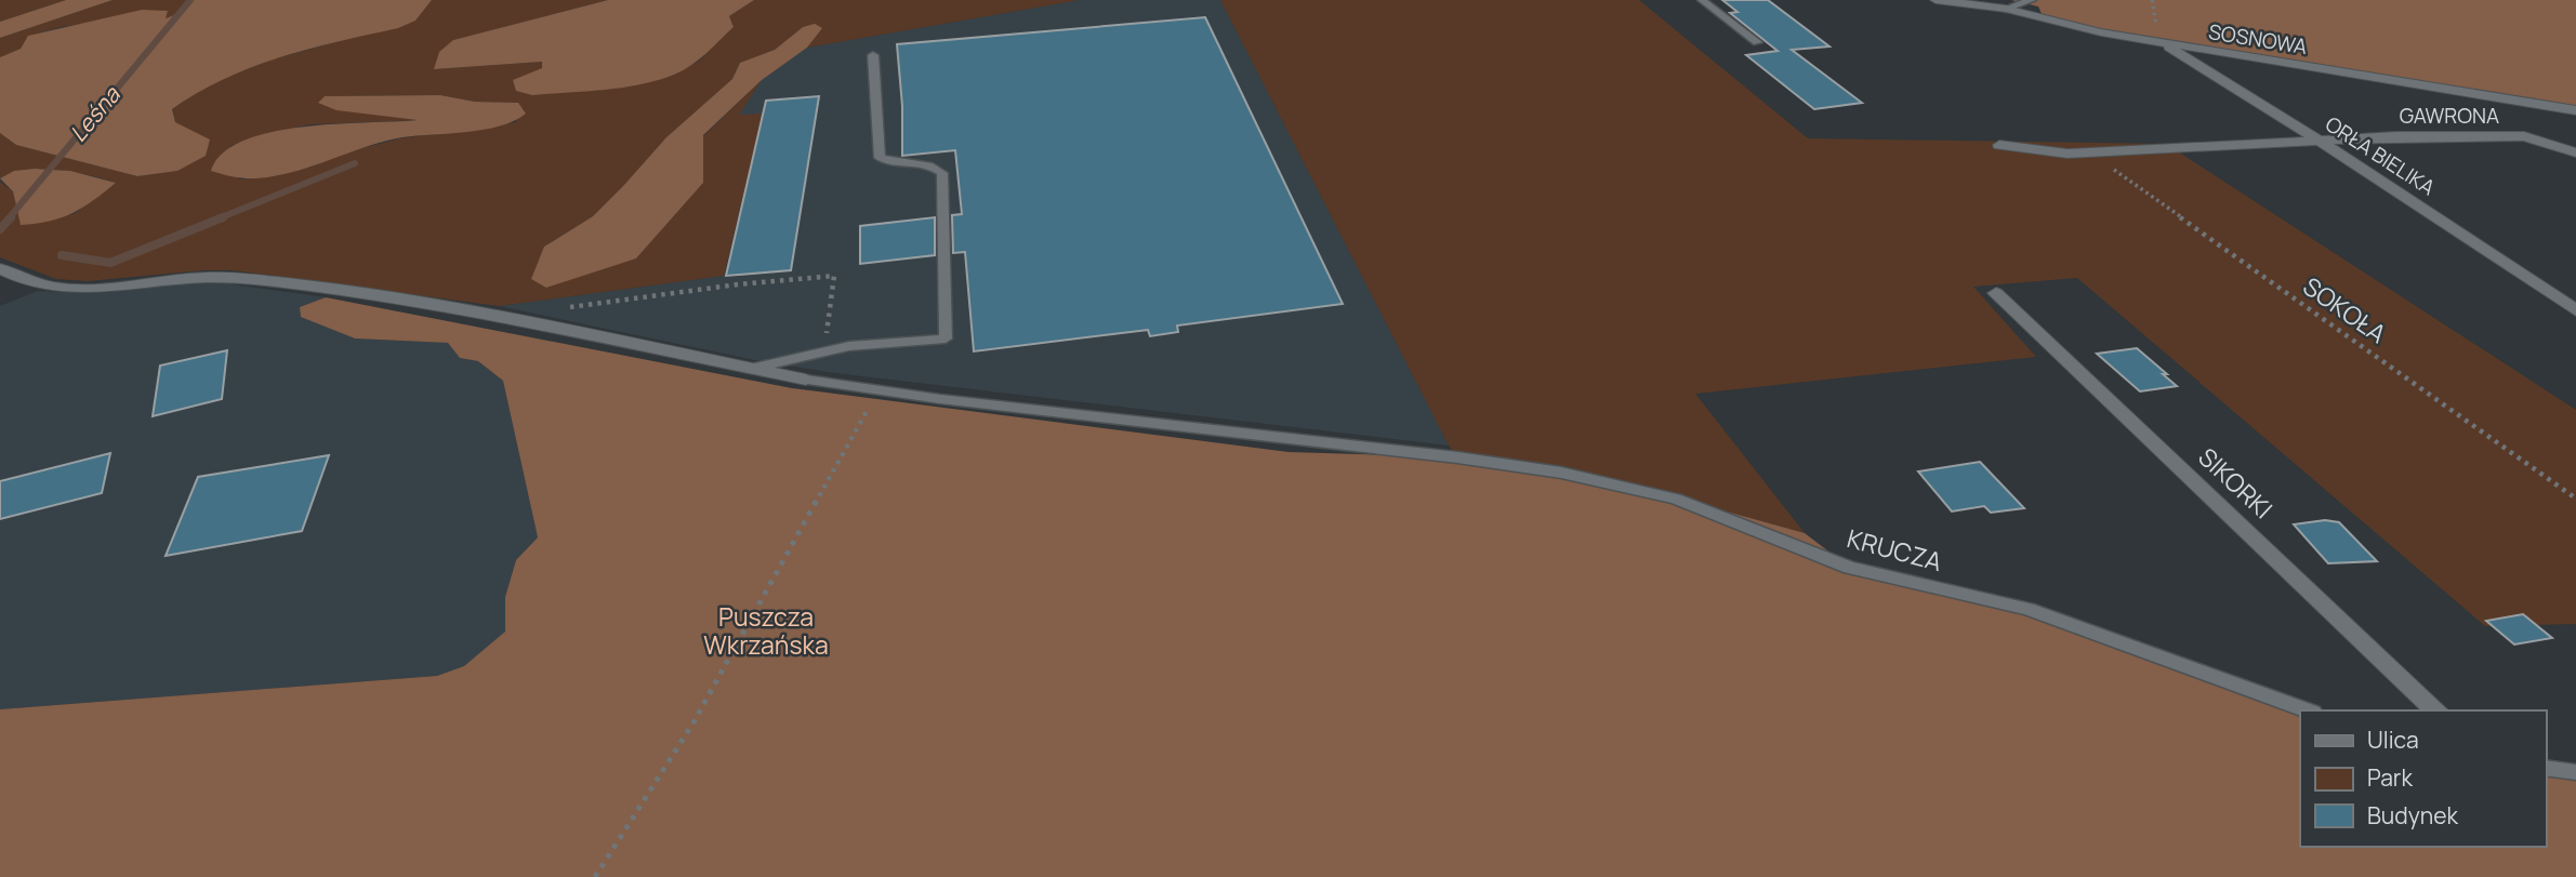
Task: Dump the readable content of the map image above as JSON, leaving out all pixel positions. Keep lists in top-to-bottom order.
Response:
{
  "streets": {
    "street": [
      "SOSNOWA",
      "GAWRONA",
      "ORŁA BIELIKA",
      "SIKORKI"
    ],
    "lane": ["KRUCZA"],
    "path": ["SOKOŁA"]
  },
  "crossings": [
    ["SOSNOWA", "ORŁA BIELIKA"],
    ["GAWRONA", "ORŁA BIELIKA"],
    ["GAWRONA", "SOKOŁA"]
  ],
  "water": ["Leśna"],
  "parks": ["Puszcza Wkrzańska"],
  "legend": ["Ulica", "Park", "Budynek"]
}
